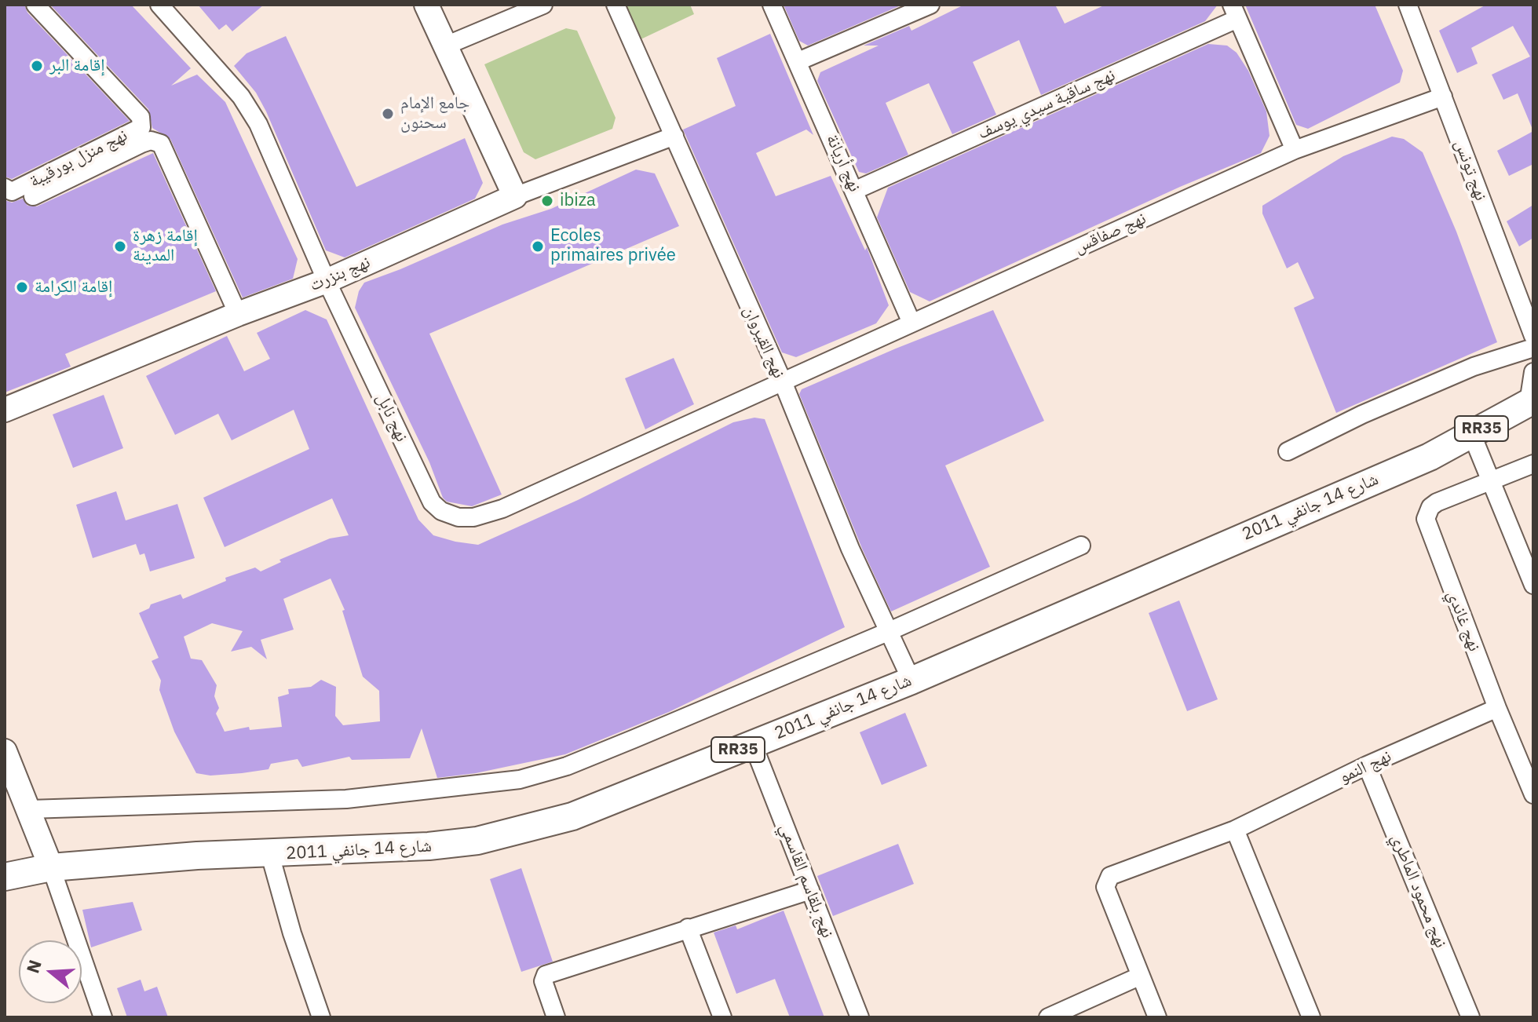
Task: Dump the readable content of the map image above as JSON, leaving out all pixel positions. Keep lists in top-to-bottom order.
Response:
{
  "streets": {
    "main road": ["RR35", "شارع 14 جانفي 2011"],
    "street": [
      "نهج ساقية سيدي يوسف",
      "نهج منزل بورقيبة",
      "نهج أريانة",
      "نهج تونس",
      "نهج صفاقس",
      "نهج بنزرت",
      "نهج القيروان",
      "نهج نابل",
      "نهج غاندي",
      "نهج النمو",
      "نهج بلقاسم القاسمي",
      "نهج محمود الماطري"
    ]
  },
  "crossings": [
    ["نهج ساقية سيدي يوسف", "نهج أريانة"],
    ["نهج أريانة", "نهج صفاقس"],
    ["نهج تونس", "نهج صفاقس"],
    ["نهج صفاقس", "نهج القيروان"],
    ["نهج صفاقس", "نهج نابل"],
    ["نهج بنزرت", "نهج القيروان"],
    ["نهج بنزرت", "نهج نابل"],
    ["نهج القيروان", "نهج نابل"],
    ["نهج القيروان", "شارع 14 جانفي 2011"],
    ["شارع 14 جانفي 2011", "نهج بلقاسم القاسمي"],
    ["نهج غاندي", "نهج النمو"],
    ["نهج النمو", "نهج محمود الماطري"]
  ],
  "places": [
    "إقامة البر",
    "جامع الإمام سحنون",
    "ibiza",
    "إقامة زهرة المدينة",
    "Ecoles primaires privée",
    "إقامة الكرامة"
  ],
  "north": "left"
}
